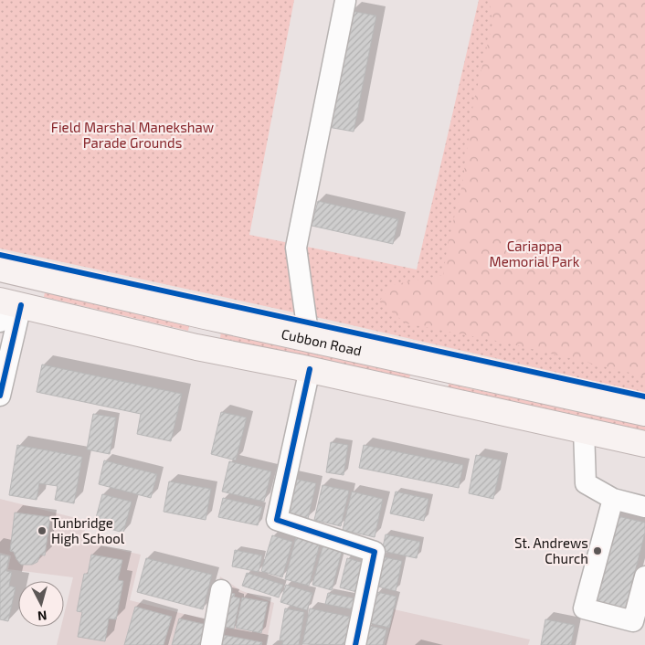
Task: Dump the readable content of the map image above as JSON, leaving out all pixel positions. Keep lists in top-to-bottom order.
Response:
{
  "streets": {
    "main road": ["Cubbon Road"]
  },
  "parks": ["Field Marshal Manekshaw Parade Grounds", "Cariappa Memorial Park"],
  "places": ["Tunbridge High School", "St. Andrews Church"],
  "north": "bottom"
}
